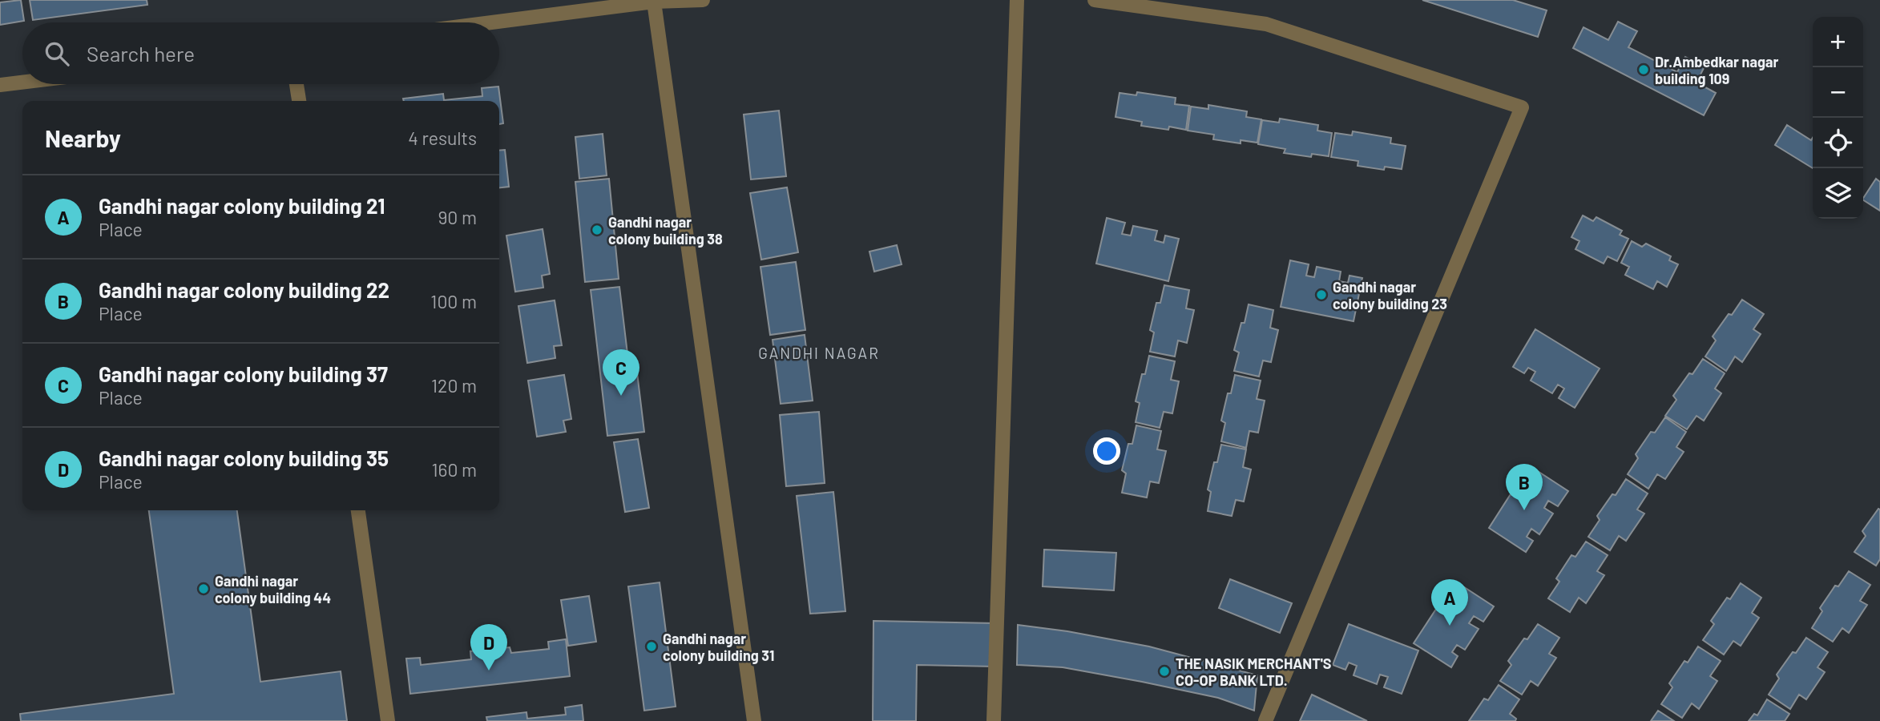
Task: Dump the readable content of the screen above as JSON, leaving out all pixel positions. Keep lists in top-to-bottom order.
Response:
{
  "districts": ["GANDHI NAGAR"],
  "places": [
    "Dr.Ambedkar nagar building 109",
    "Gandhi nagar colony building 38",
    "Gandhi nagar colony building 23",
    "Gandhi nagar colony building 44",
    "Gandhi nagar colony building 31",
    "THE NASIK MERCHANT'S CO-OP BANK LTD."
  ],
  "page": {
    "map_buttons": ["+", "−"],
    "search": "Search here",
    "heading": ["Nearby", "4 results"],
    "list": [
      {
        "mark": "A",
        "name": "Gandhi nagar colony building 21",
        "note": "Place",
        "value": "90 m"
      },
      {
        "mark": "B",
        "name": "Gandhi nagar colony building 22",
        "note": "Place",
        "value": "100 m"
      },
      {
        "mark": "C",
        "name": "Gandhi nagar colony building 37",
        "note": "Place",
        "value": "120 m"
      },
      {
        "mark": "D",
        "name": "Gandhi nagar colony building 35",
        "note": "Place",
        "value": "160 m"
      }
    ],
    "pins": [
      "C",
      "B",
      "A",
      "D"
    ]
  }
}
